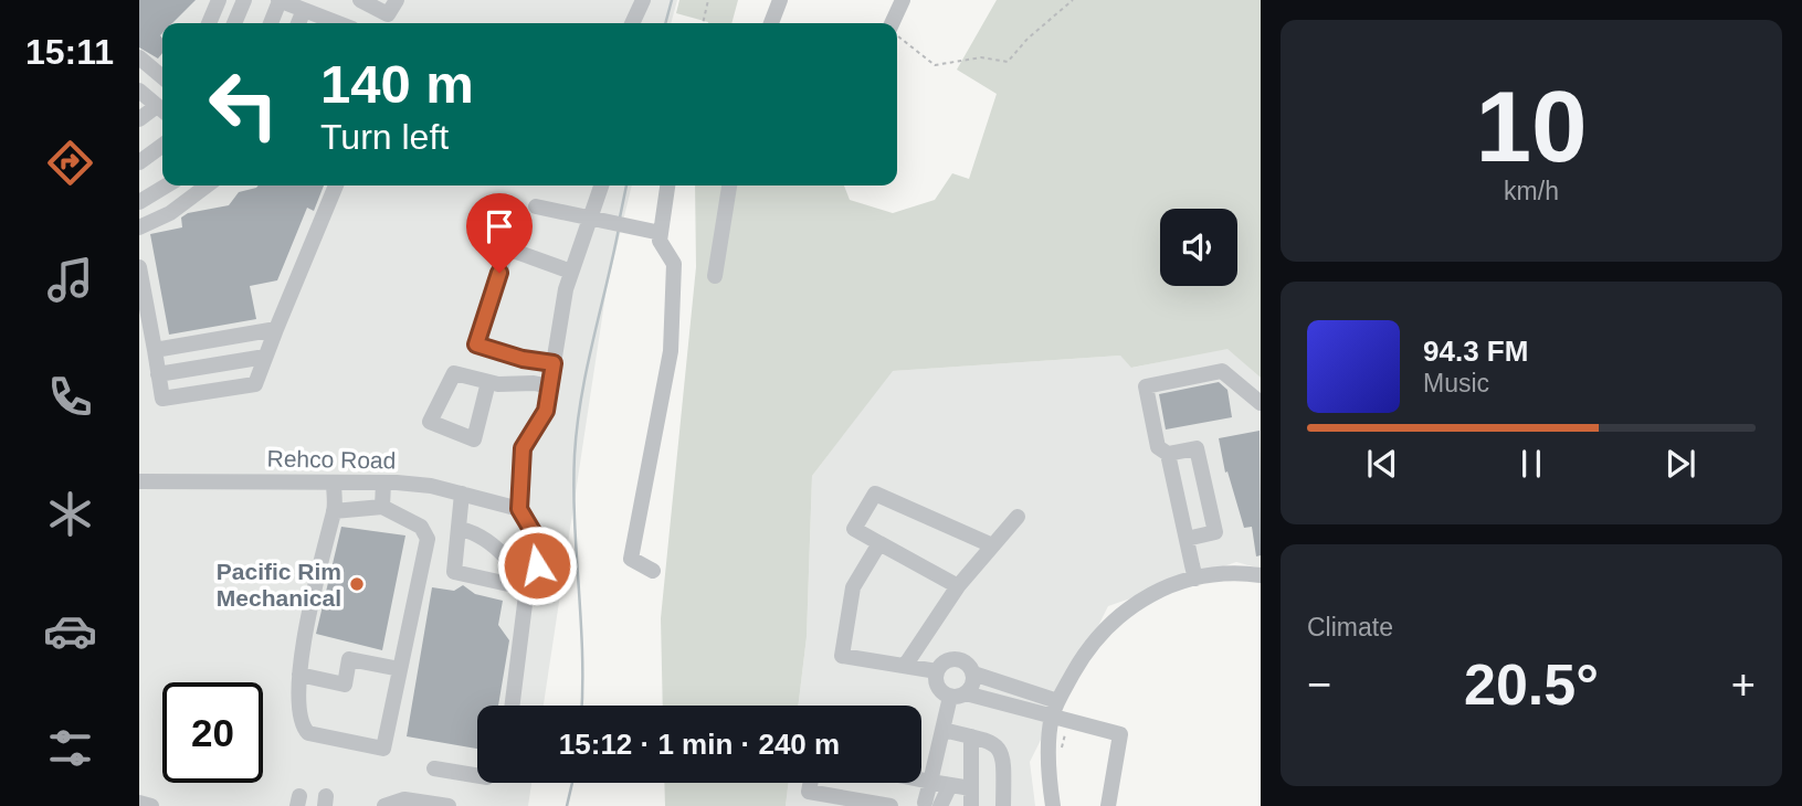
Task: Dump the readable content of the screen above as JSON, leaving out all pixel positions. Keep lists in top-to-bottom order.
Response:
{
  "streets": {
    "street": ["Rehco Road"]
  },
  "places": ["Pacific Rim Mechanical"],
  "page": {
    "tabs": "15:11",
    "tile": [
      ["10", "km/h"],
      "Climate"
    ],
    "turn": ["140 m", "Turn left"],
    "song": ["94.3 FM", "Music"],
    "heat": ["−", "20.5°", "+"],
    "limit": "20",
    "trip": "15:12 · 1 min · 240 m"
  }
}
